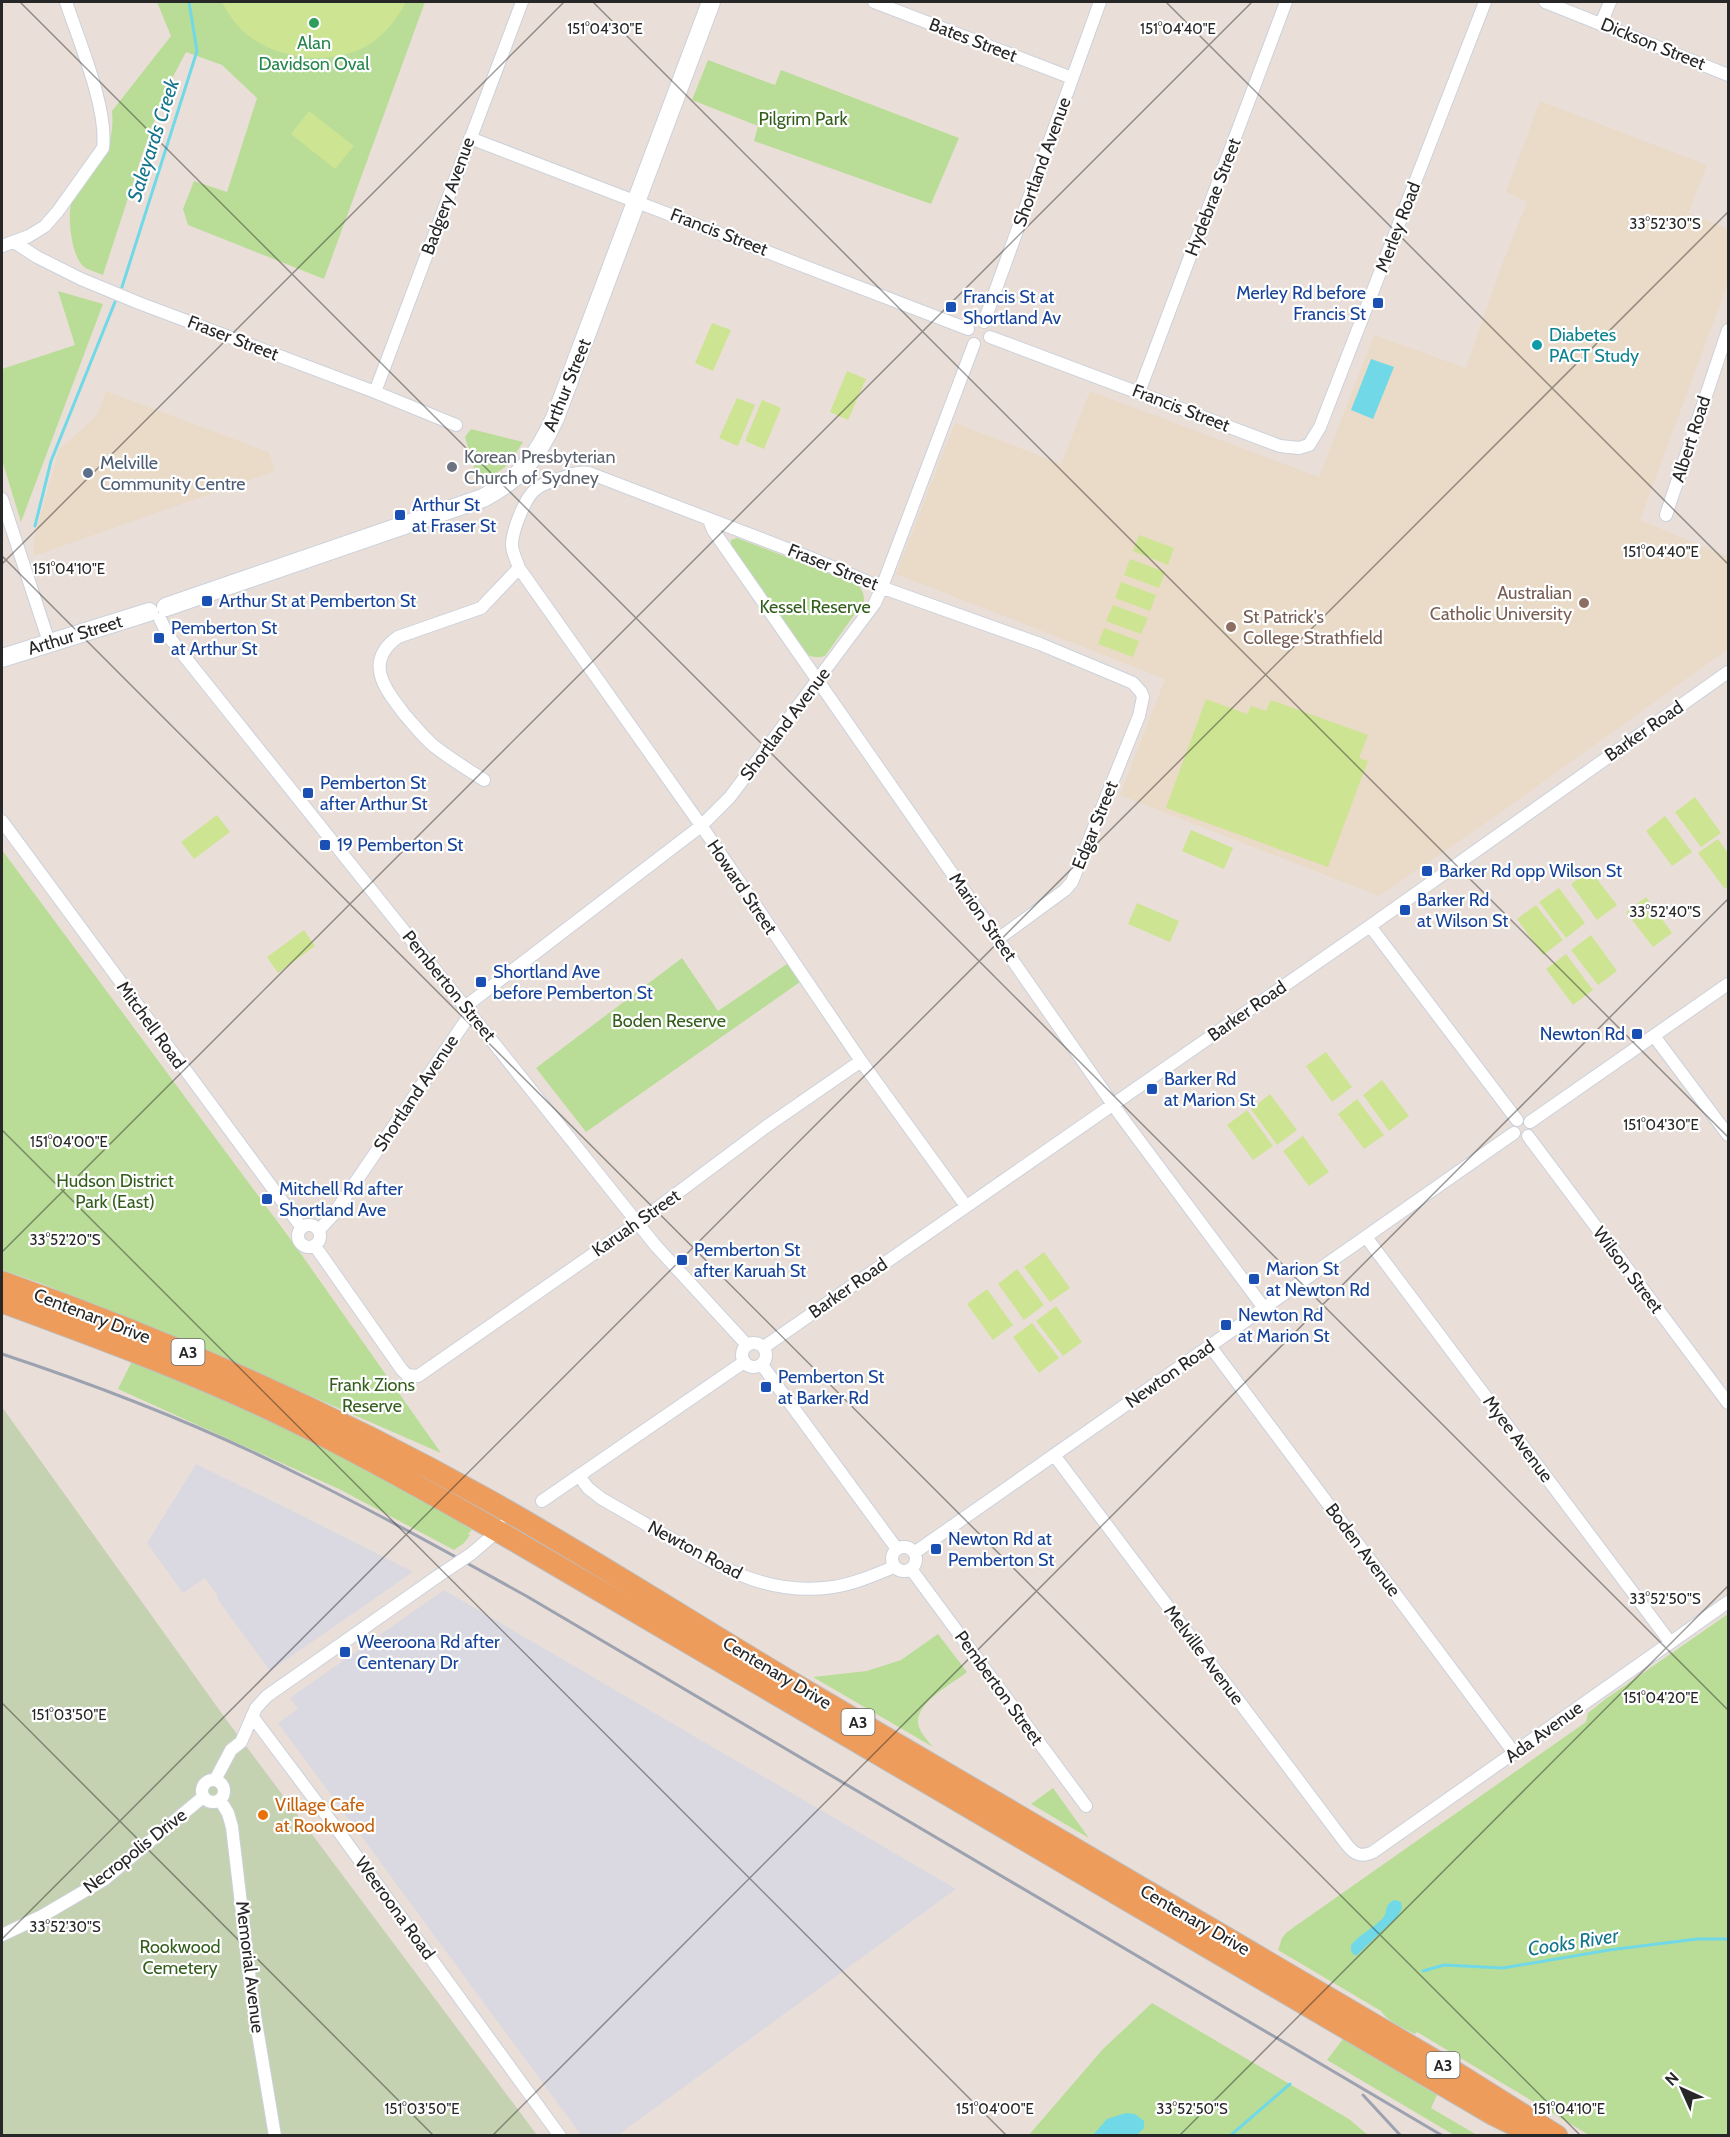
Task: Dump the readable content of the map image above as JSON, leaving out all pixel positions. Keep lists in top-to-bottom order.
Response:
{
  "streets": {
    "highway": ["Centenary Drive", "A3"],
    "main road": ["Arthur Street"],
    "street": [
      "Bates Street",
      "Dickson Street",
      "Shortland Avenue",
      "Badgery Avenue",
      "Hydebrae Street",
      "Merley Road",
      "Francis Street",
      "Fraser Street",
      "Albert Road",
      "Barker Road",
      "Edgar Street",
      "Howard Street",
      "Marion Street",
      "Pemberton Street",
      "Mitchell Road",
      "Karuah Street",
      "Wilson Street",
      "Newton Road",
      "Myee Avenue",
      "Boden Avenue",
      "Melville Avenue",
      "Ada Avenue",
      "Necropolis Drive",
      "Weeroona Road",
      "Memorial Avenue"
    ]
  },
  "crossings": [
    ["Bates Street", "Shortland Avenue"],
    ["Shortland Avenue", "Francis Street"],
    ["Shortland Avenue", "Fraser Street"],
    ["Shortland Avenue", "Howard Street"],
    ["Shortland Avenue", "Marion Street"],
    ["Shortland Avenue", "Pemberton Street"],
    ["Shortland Avenue", "Mitchell Road"],
    ["Shortland Avenue", "Karuah Street"],
    ["Badgery Avenue", "Francis Street"],
    ["Badgery Avenue", "Fraser Street"],
    ["Hydebrae Street", "Francis Street"],
    ["Merley Road", "Francis Street"],
    ["Francis Street", "Arthur Street"],
    ["Fraser Street", "Edgar Street"],
    ["Fraser Street", "Howard Street"],
    ["Fraser Street", "Marion Street"],
    ["Arthur Street", "Pemberton Street"],
    ["Barker Road", "Howard Street"],
    ["Barker Road", "Marion Street"],
    ["Barker Road", "Pemberton Street"],
    ["Edgar Street", "Marion Street"],
    ["Howard Street", "Karuah Street"],
    ["Marion Street", "Newton Road"],
    ["Pemberton Street", "Karuah Street"],
    ["Pemberton Street", "Newton Road"],
    ["Mitchell Road", "Karuah Street"],
    ["Wilson Street", "Newton Road"],
    ["Newton Road", "Myee Avenue"],
    ["Newton Road", "Boden Avenue"],
    ["Newton Road", "Melville Avenue"],
    ["Myee Avenue", "Ada Avenue"],
    ["Boden Avenue", "Ada Avenue"],
    ["Melville Avenue", "Ada Avenue"],
    ["Necropolis Drive", "Memorial Avenue"]
  ],
  "water": ["Saleyards Creek", "Cooks River"],
  "parks": [
    "Pilgrim Park",
    "Kessel Reserve",
    "Boden Reserve",
    "Hudson District Park (East)",
    "Frank Zions Reserve",
    "Rookwood Cemetery"
  ],
  "places": {
    "other": [
      "Alan Davidson Oval",
      "Diabetes PACT Study",
      "Korean Presbyterian Church of Sydney",
      "Melville Community Centre",
      "Australian Catholic University",
      "St Patrick's College Strathfield",
      "Village Cafe at Rookwood"
    ],
    "transit": [
      "Merley Rd before Francis St",
      "Francis St at Shortland Av",
      "Arthur St at Fraser St",
      "Arthur St at Pemberton St",
      "Pemberton St at Arthur St",
      "Pemberton St after Arthur St",
      "19 Pemberton St",
      "Barker Rd opp Wilson St",
      "Barker Rd at Wilson St",
      "Shortland Ave before Pemberton St",
      "Newton Rd",
      "Barker Rd at Marion St",
      "Mitchell Rd after Shortland Ave",
      "Pemberton St after Karuah St",
      "Marion St at Newton Rd",
      "Newton Rd at Marion St",
      "Pemberton St at Barker Rd",
      "Newton Rd at Pemberton St",
      "Weeroona Rd after Centenary Dr"
    ]
  },
  "north": "top left",
  "coordinates": [
    "151°04'30\"E",
    "151°04'40\"E",
    "33°52'30\"S",
    "151°04'10\"E",
    "33°52'40\"S",
    "151°04'00\"E",
    "33°52'20\"S",
    "33°52'50\"S",
    "151°04'20\"E",
    "151°03'50\"E"
  ]
}
